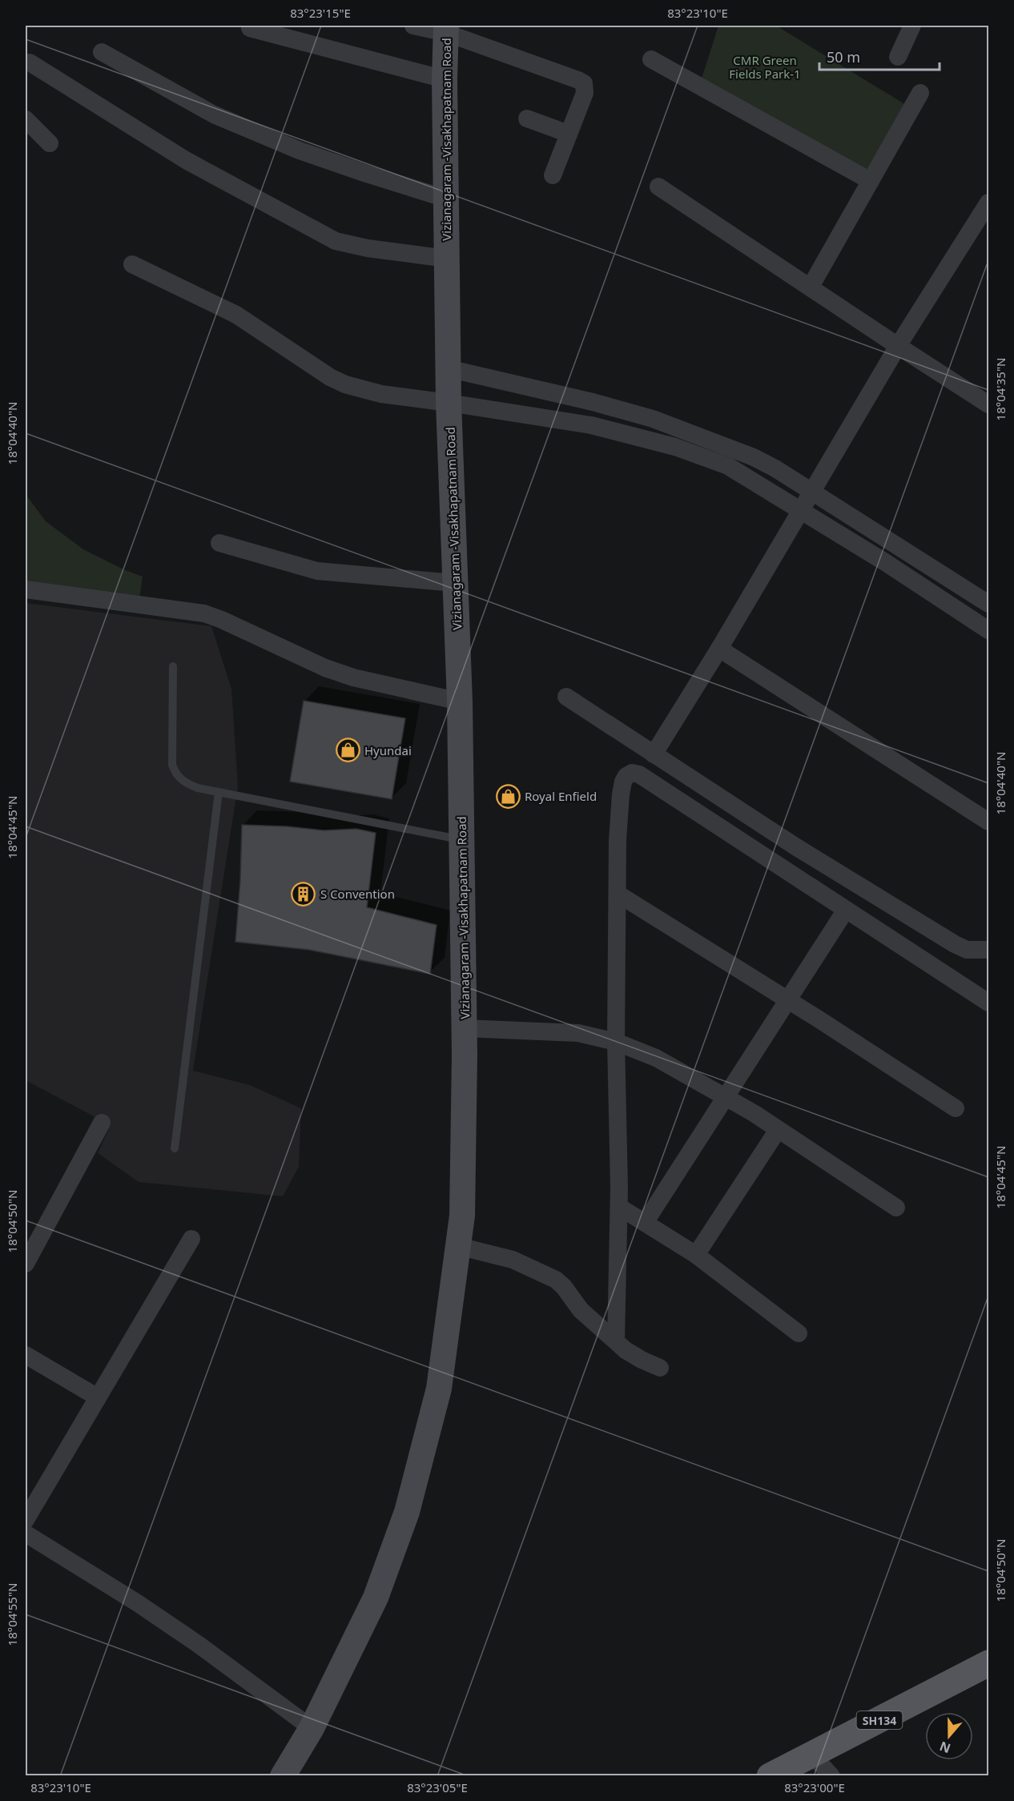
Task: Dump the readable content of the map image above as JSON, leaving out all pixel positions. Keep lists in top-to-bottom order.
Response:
{
  "streets": {
    "main road": ["Vizianagaram -Visakhapatnam Road", "SH134"]
  },
  "parks": ["CMR Green Fields Park-1"],
  "places": {
    "shop": ["Hyundai", "Royal Enfield"],
    "building": ["S Convention"]
  },
  "scale_bar": "50 m",
  "north": "bottom",
  "coordinates": [
    "83°23'15\"E",
    "83°23'10\"E",
    "18°04'35\"N",
    "18°04'40\"N",
    "18°04'45\"N",
    "18°04'50\"N",
    "18°04'55\"N",
    "83°23'05\"E",
    "83°23'00\"E"
  ]
}
